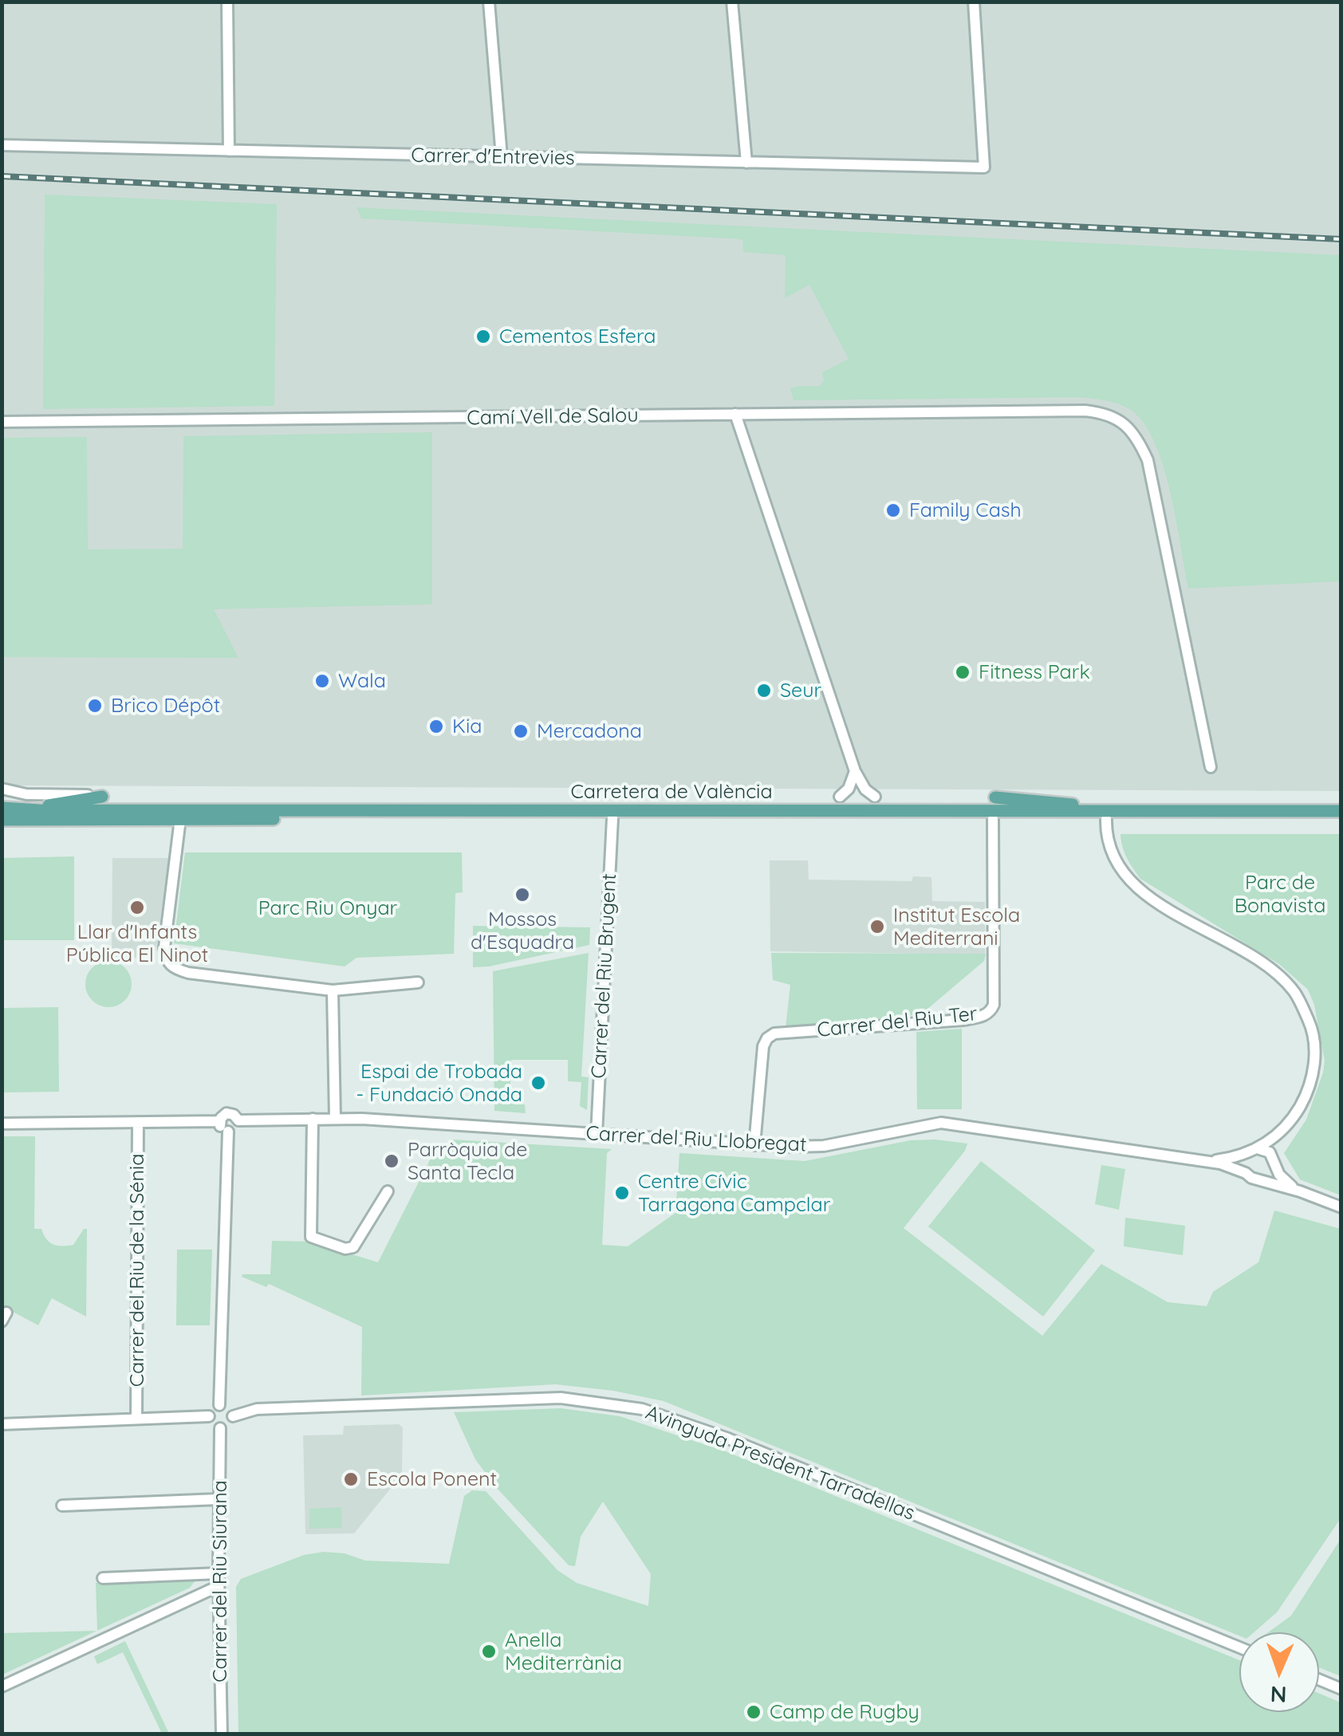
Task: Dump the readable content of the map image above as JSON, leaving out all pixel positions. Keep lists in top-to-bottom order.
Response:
{
  "streets": {
    "main road": ["Carretera de València"],
    "street": [
      "Carrer d'Entrevies",
      "Camí Vell de Salou",
      "Carrer del Riu Brugent",
      "Carrer del Riu Ter",
      "Carrer del Riu Llobregat",
      "Carrer del Riu de la Sénia",
      "Avinguda President Tarradellas",
      "Carrer del Riu Siurana"
    ]
  },
  "crossings": [
    ["Carretera de València", "Carrer del Riu Brugent"],
    ["Carretera de València", "Carrer del Riu Ter"],
    ["Carretera de València", "Carrer del Riu Llobregat"],
    ["Carrer del Riu Brugent", "Carrer del Riu Llobregat"],
    ["Carrer del Riu Ter", "Carrer del Riu Llobregat"],
    ["Avinguda President Tarradellas", "Carrer del Riu Siurana"]
  ],
  "parks": ["Parc de Bonavista", "Parc Riu Onyar"],
  "places": [
    "Cementos Esfera",
    "Family Cash",
    "Fitness Park",
    "Wala",
    "Seur",
    "Brico Dépôt",
    "Kia",
    "Mercadona",
    "Mossos d'Esquadra",
    "Llar d'Infants Pública El Ninot",
    "Institut Escola Mediterrani",
    "Espai de Trobada - Fundació Onada",
    "Parròquia de Santa Tecla",
    "Centre Cívic Tarragona Campclar",
    "Escola Ponent",
    "Anella Mediterrània",
    "Camp de Rugby"
  ],
  "north": "bottom"
}
